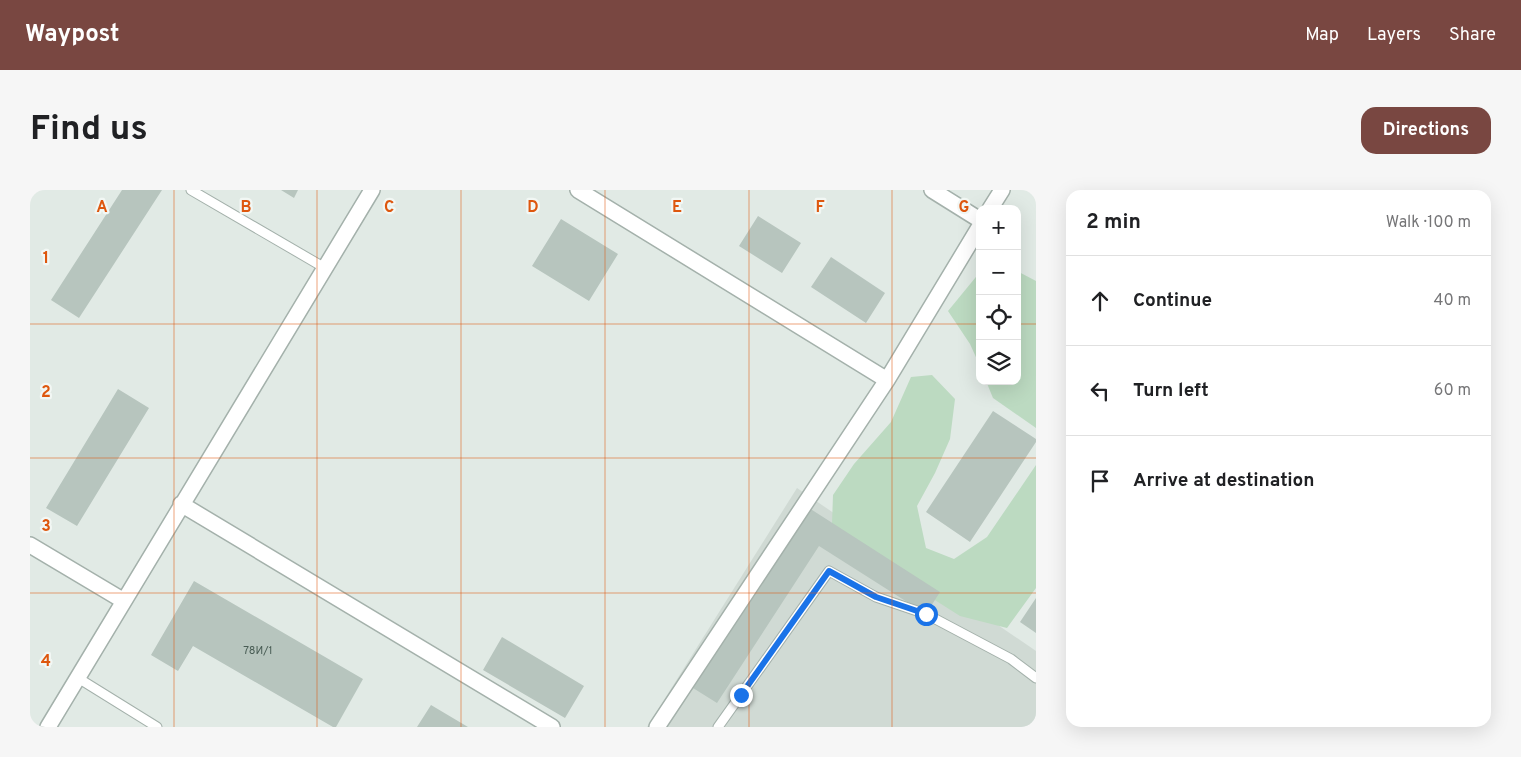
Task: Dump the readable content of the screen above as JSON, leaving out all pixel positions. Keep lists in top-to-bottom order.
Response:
{
  "house_numbers": ["78И/1"],
  "page": {
    "header": "Waypost",
    "nav": ["Map", "Layers", "Share"],
    "buttons": "Directions",
    "title": "Find us",
    "heading": ["2 min", "Walk · 100 m"],
    "map_buttons": ["+", "−"],
    "list": [
      ["Continue", "40 m"],
      ["Turn left", "60 m"],
      "Arrive at destination"
    ]
  },
  "grid": {
    "columns": [
      "A",
      "B",
      "C",
      "D",
      "E",
      "F",
      "G"
    ],
    "rows": [
      "1",
      "2",
      "3",
      "4"
    ]
  }
}
